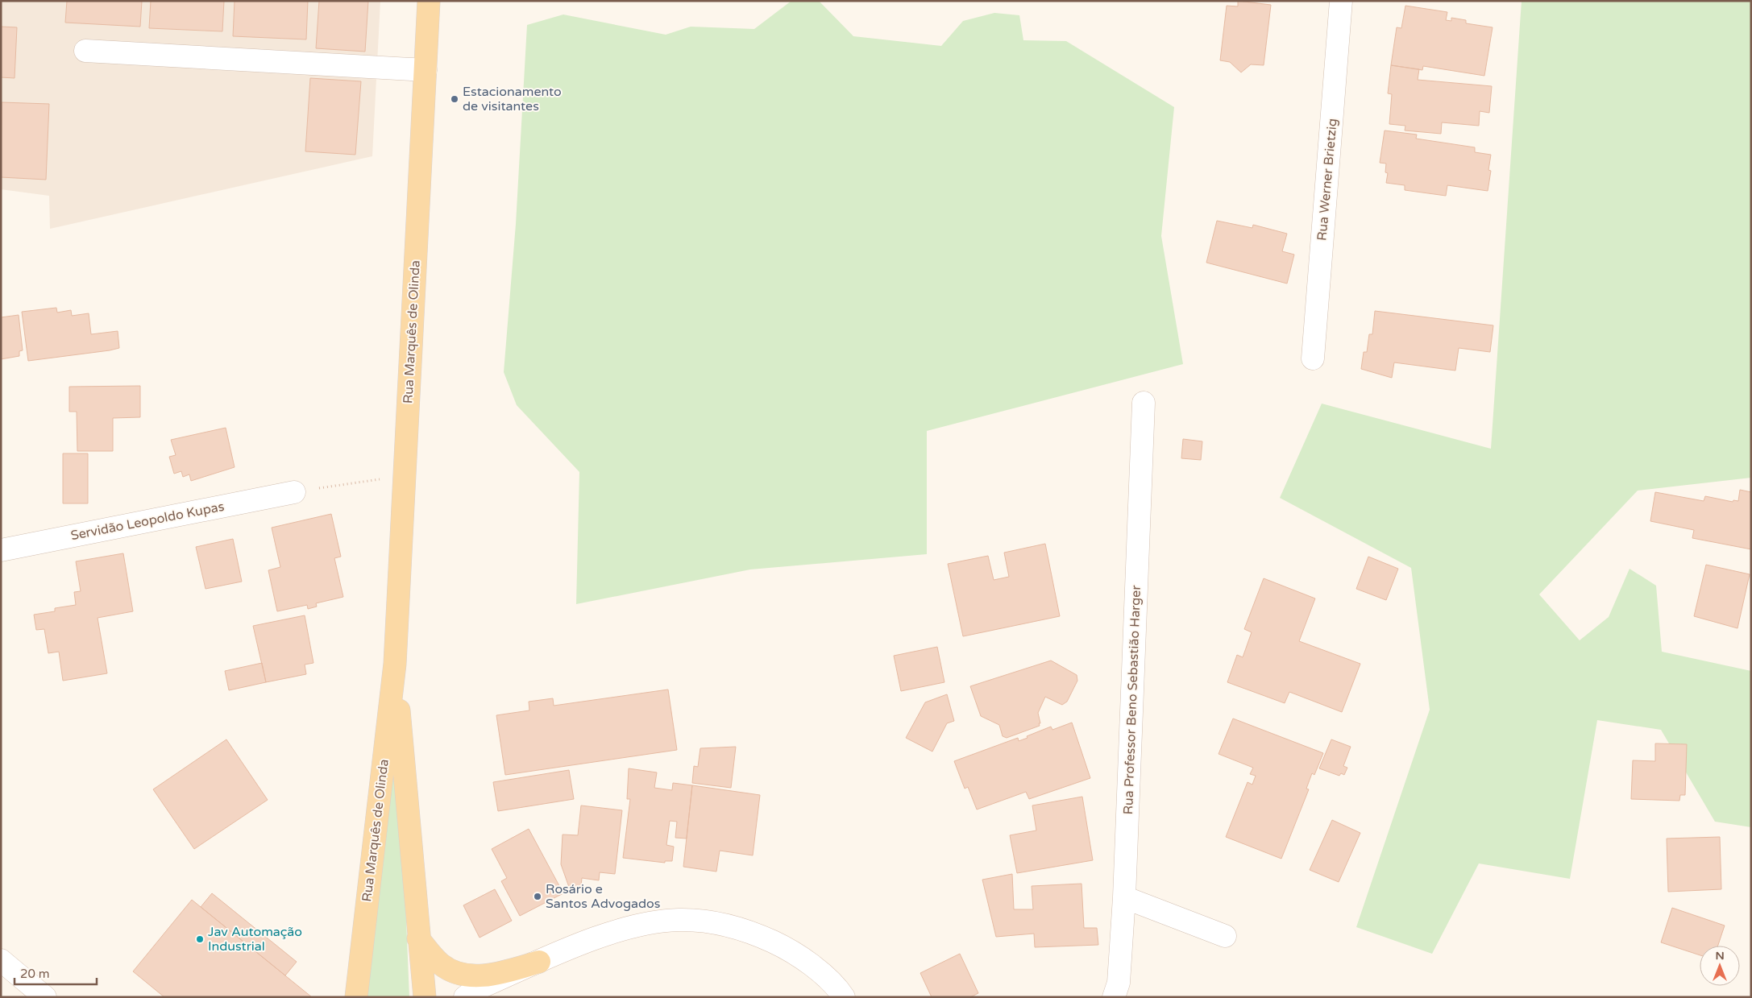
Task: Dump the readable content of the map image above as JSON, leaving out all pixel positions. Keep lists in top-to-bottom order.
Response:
{
  "streets": {
    "main road": ["Rua Marquês de Olinda"],
    "street": ["Rua Werner Brietzig", "Servidão Leopoldo Kupas", "Rua Professor Beno Sebastião Harger"]
  },
  "places": ["Estacionamento de visitantes", "Rosário e Santos Advogados", "Jav Automação Industrial"],
  "scale_bar": "20 m",
  "north": "top"
}
